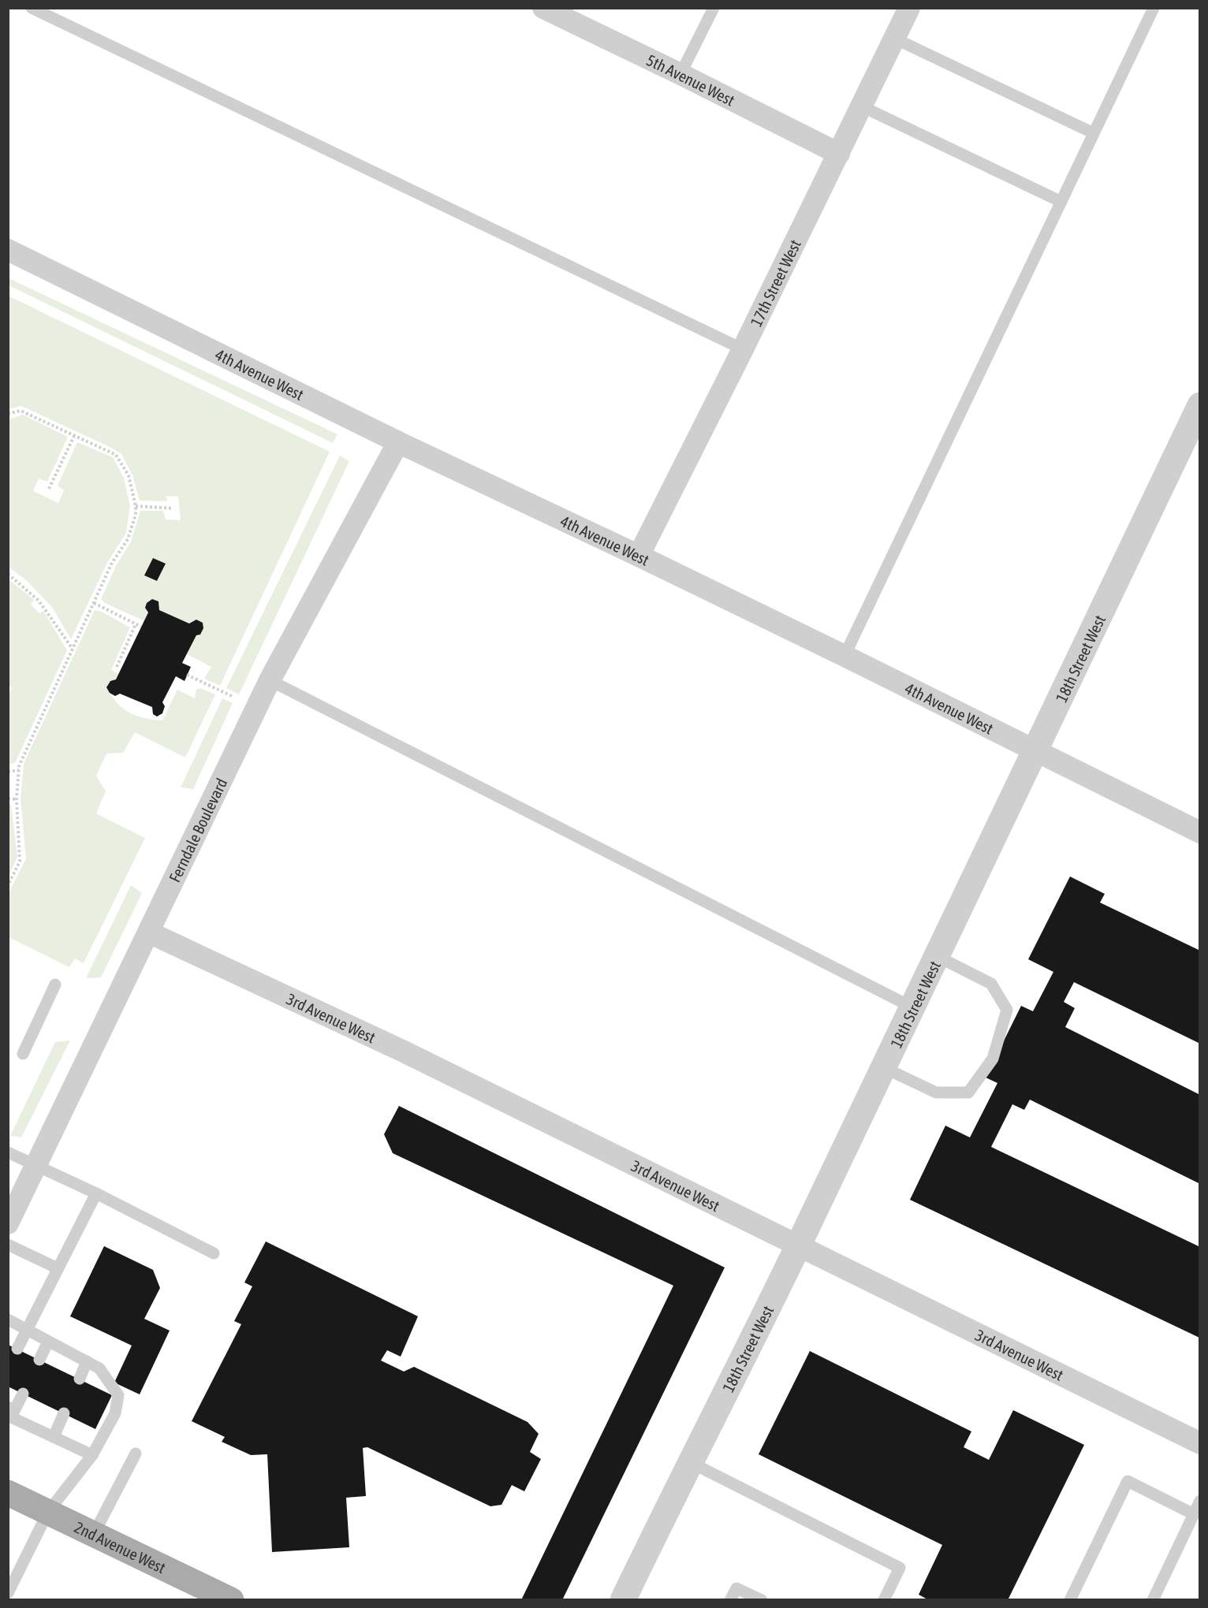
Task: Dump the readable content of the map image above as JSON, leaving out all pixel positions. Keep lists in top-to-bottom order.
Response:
{
  "streets": {
    "main road": ["2nd Avenue West"],
    "street": [
      "5th Avenue West",
      "17th Street West",
      "4th Avenue West",
      "18th Street West",
      "Ferndale Boulevard",
      "3rd Avenue West"
    ]
  },
  "crossings": [
    ["5th Avenue West", "17th Street West"],
    ["17th Street West", "4th Avenue West"],
    ["4th Avenue West", "18th Street West"],
    ["4th Avenue West", "Ferndale Boulevard"],
    ["18th Street West", "3rd Avenue West"],
    ["Ferndale Boulevard", "3rd Avenue West"]
  ]
}
